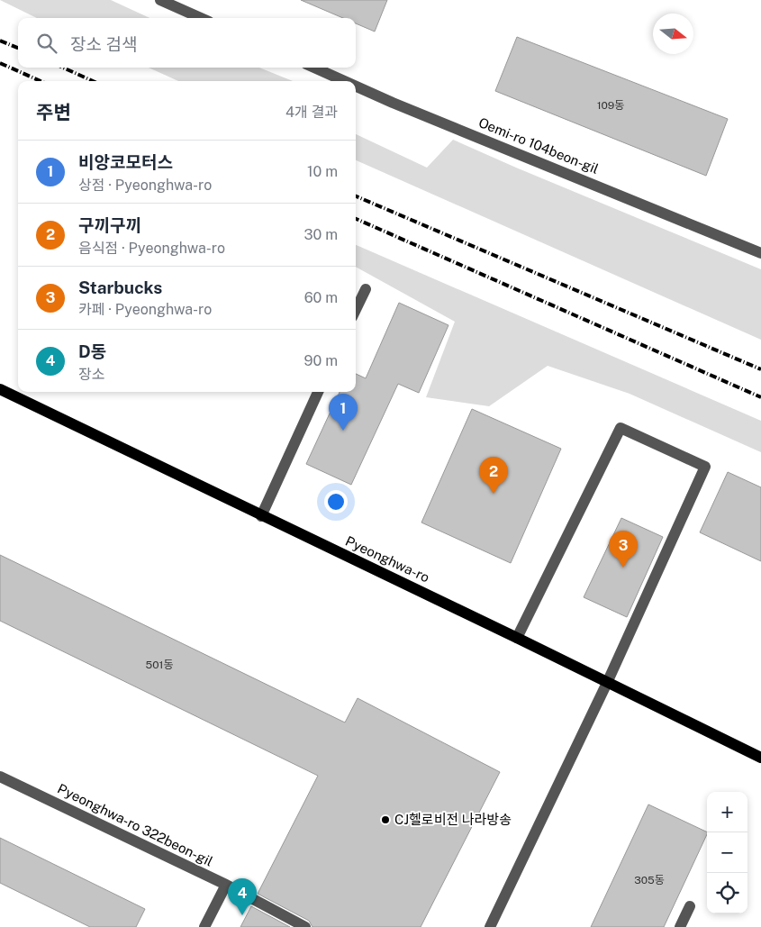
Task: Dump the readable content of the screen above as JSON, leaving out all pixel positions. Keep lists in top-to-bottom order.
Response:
{
  "streets": {
    "main road": ["Pyeonghwa-ro"],
    "street": ["Oemi-ro 104beon-gil", "Pyeonghwa-ro 322beon-gil"]
  },
  "places": ["CJ헬로비전 나라방송"],
  "house_numbers": ["109동", "501동", "305동"],
  "north": "right",
  "page": {
    "search": "장소 검색",
    "heading": ["주변", "4개 결과"],
    "list": [
      {
        "mark": "1",
        "name": "비앙코모터스",
        "note": "상점 · Pyeonghwa-ro",
        "value": "10 m"
      },
      {
        "mark": "2",
        "name": "구끼구끼",
        "note": "음식점 · Pyeonghwa-ro",
        "value": "30 m"
      },
      {
        "mark": "3",
        "name": "Starbucks",
        "note": "카페 · Pyeonghwa-ro",
        "value": "60 m"
      },
      {
        "mark": "4",
        "name": "D동",
        "note": "장소",
        "value": "90 m"
      }
    ],
    "pins": [
      "1",
      "2",
      "3",
      "4"
    ],
    "map_buttons": ["+", "−"]
  }
}
